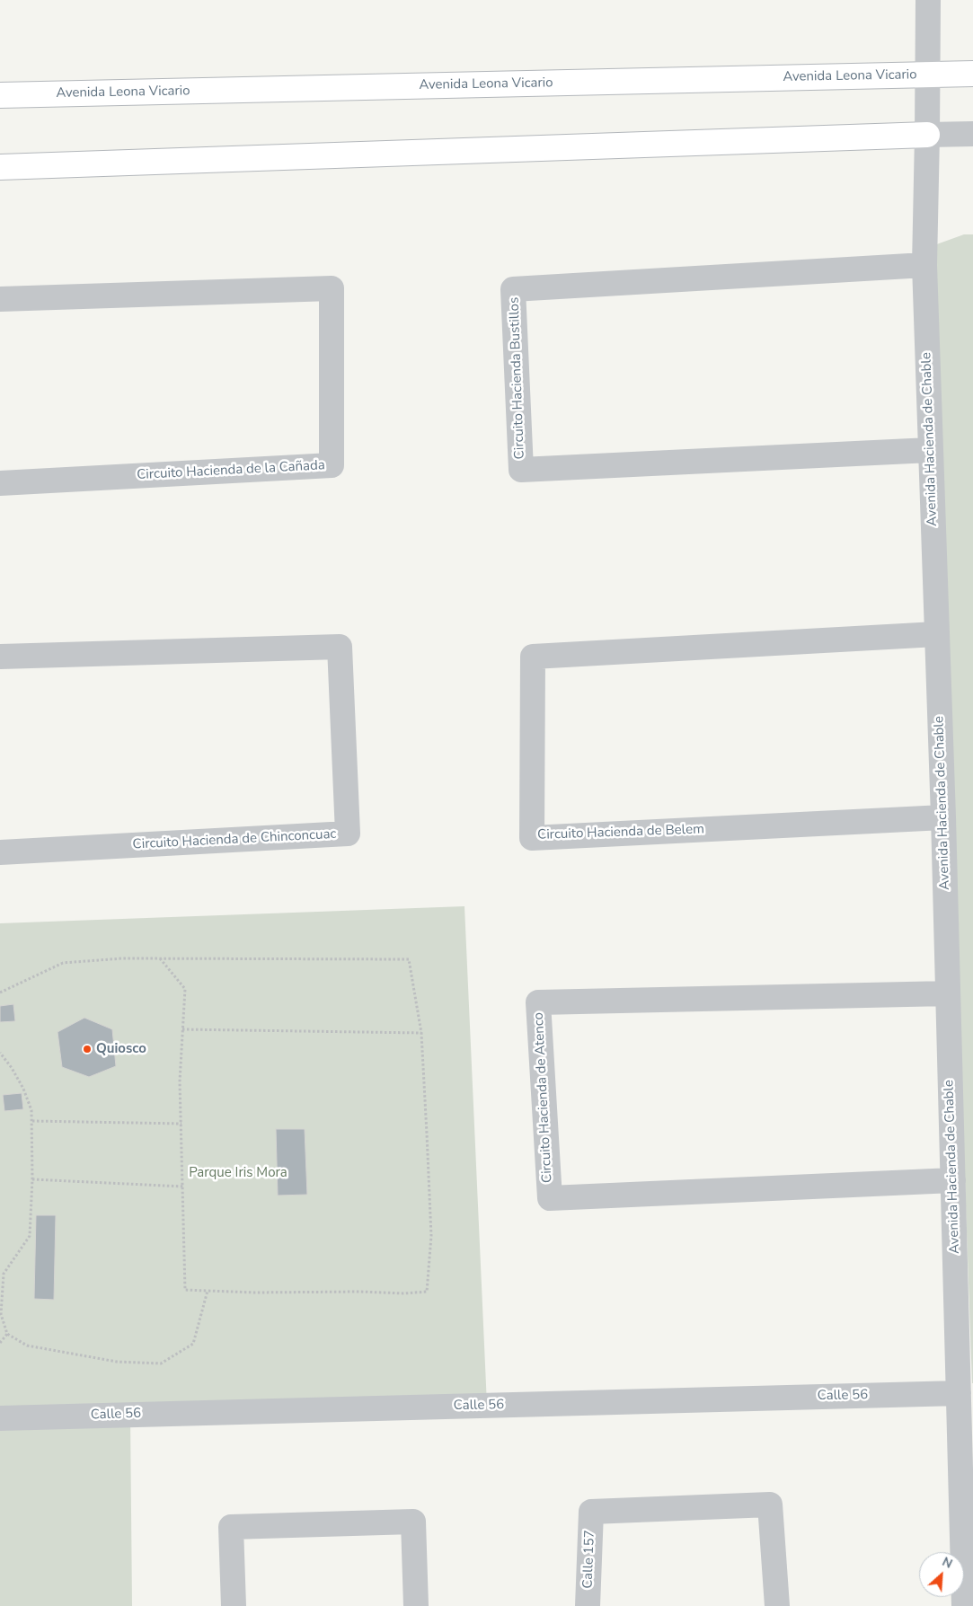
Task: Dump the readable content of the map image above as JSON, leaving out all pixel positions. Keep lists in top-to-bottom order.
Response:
{
  "streets": {
    "main road": ["Avenida Leona Vicario"],
    "street": [
      "Circuito Hacienda Bustillos",
      "Avenida Hacienda de Chable",
      "Circuito Hacienda de la Cañada",
      "Circuito Hacienda de Belem",
      "Circuito Hacienda de Chinconcuac",
      "Circuito Hacienda de Atenco",
      "Calle 56",
      "Calle 157"
    ]
  },
  "crossings": [
    ["Avenida Leona Vicario", "Avenida Hacienda de Chable"],
    ["Circuito Hacienda Bustillos", "Avenida Hacienda de Chable"],
    ["Avenida Hacienda de Chable", "Circuito Hacienda de Belem"],
    ["Avenida Hacienda de Chable", "Circuito Hacienda de Atenco"],
    ["Avenida Hacienda de Chable", "Calle 56"]
  ],
  "parks": ["Parque Iris Mora"],
  "places": ["Quiosco"],
  "north": "top right"
}
